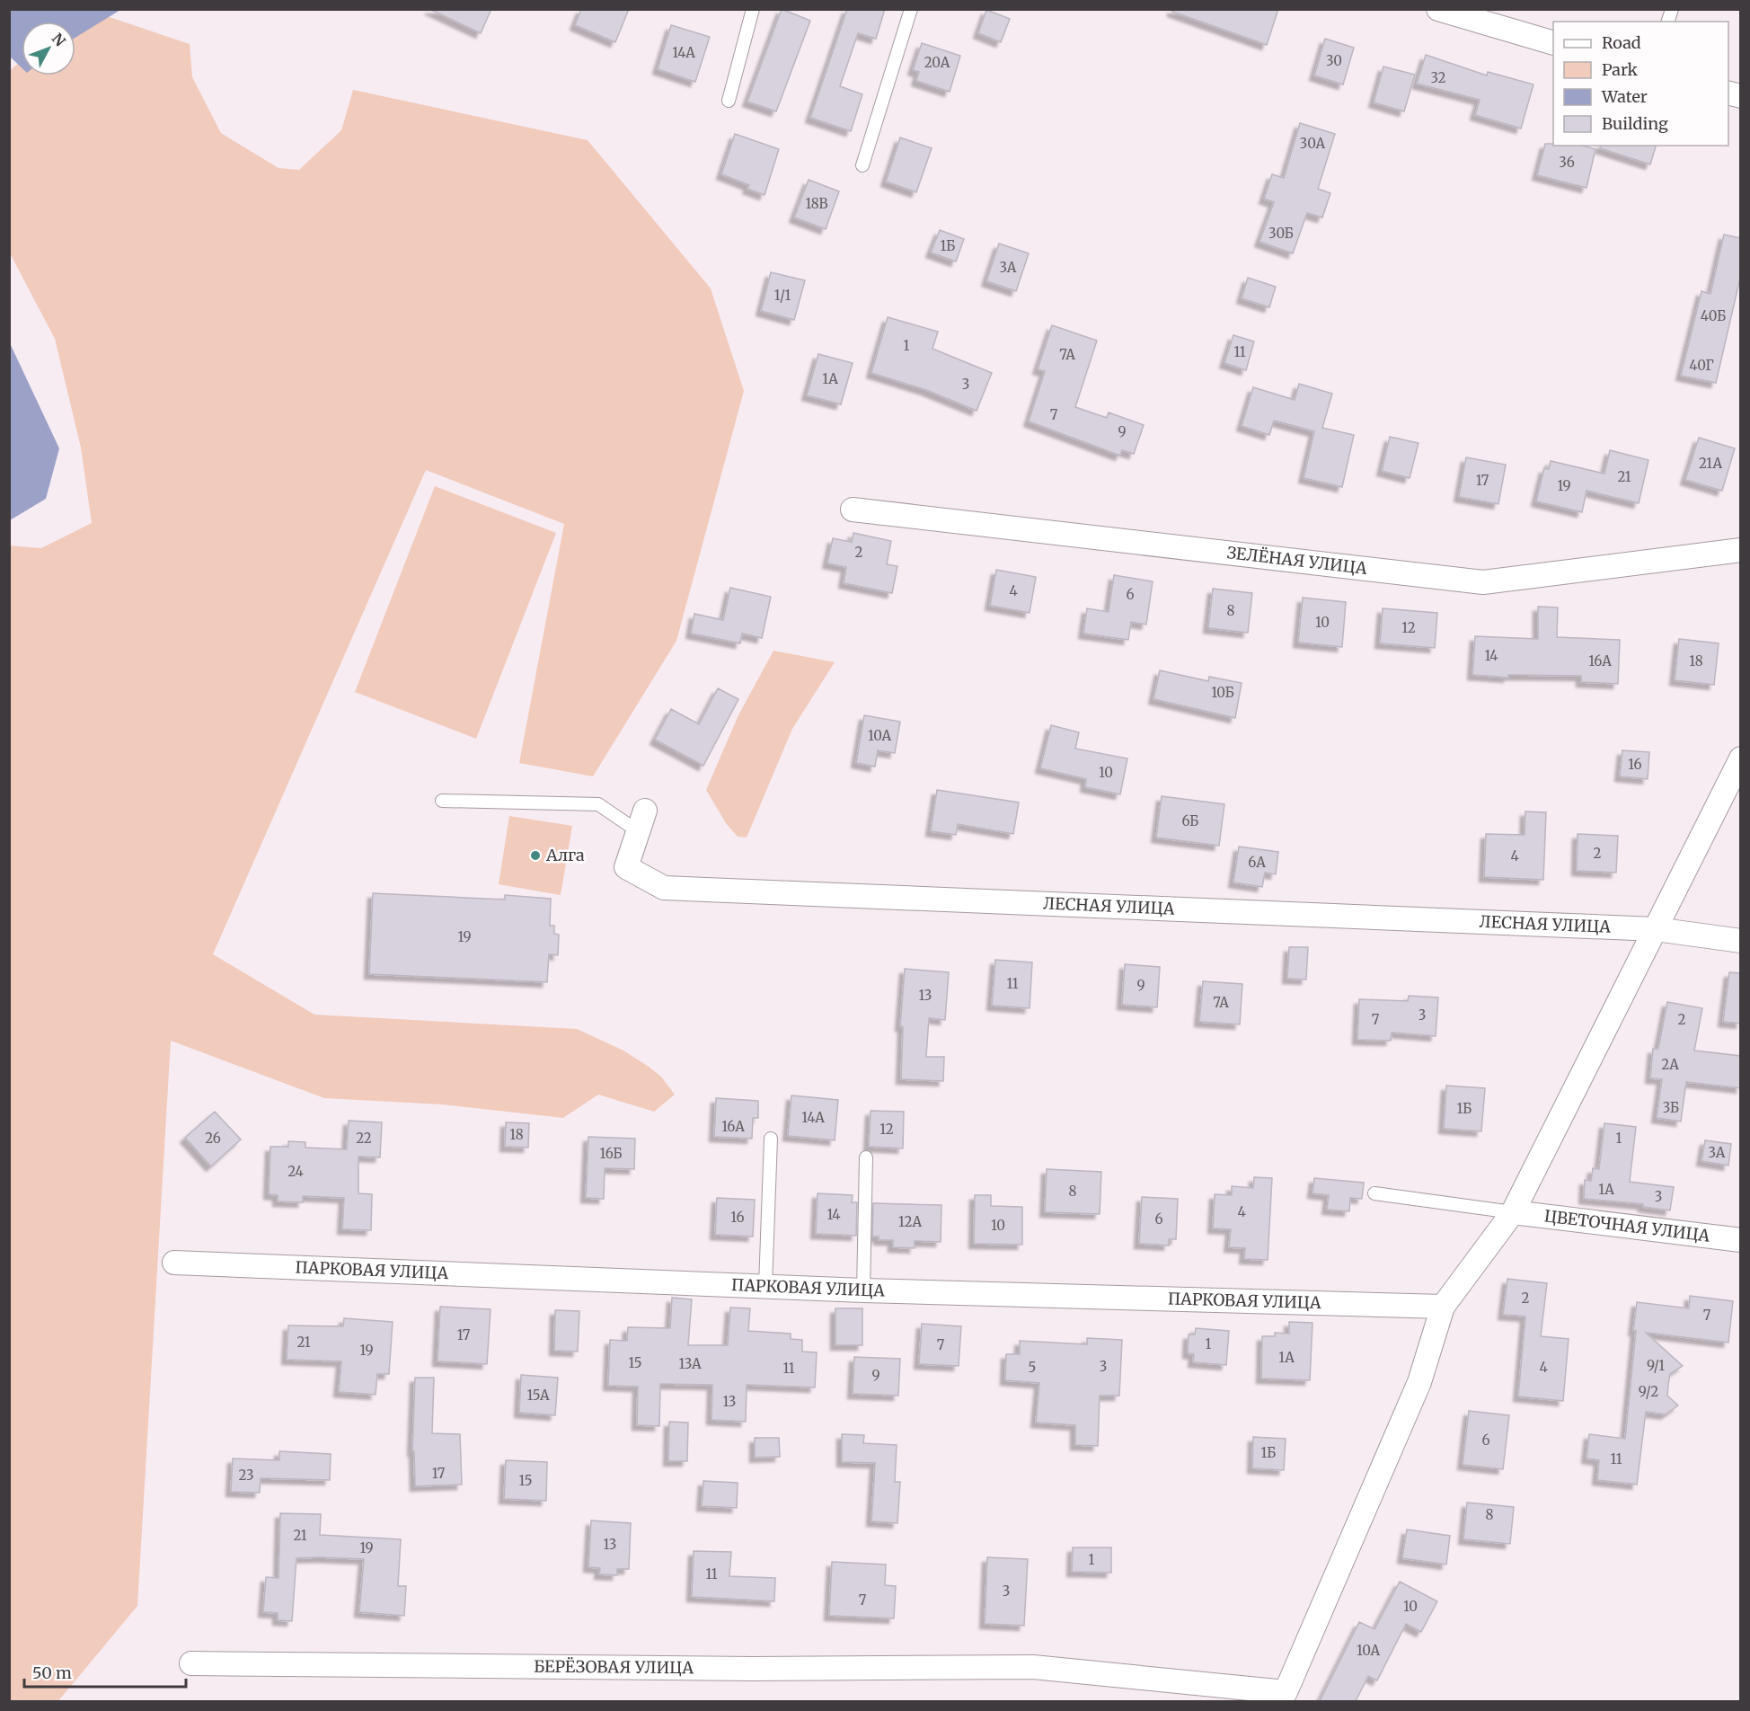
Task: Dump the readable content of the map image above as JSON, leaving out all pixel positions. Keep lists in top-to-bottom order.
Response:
{
  "streets": {
    "street": [
      "ЗЕЛЁНАЯ УЛИЦА",
      "ЛЕСНАЯ УЛИЦА",
      "ЦВЕТОЧНАЯ УЛИЦА",
      "ПАРКОВАЯ УЛИЦА",
      "БЕРЁЗОВАЯ УЛИЦА"
    ]
  },
  "places": ["Алга"],
  "house_numbers": [
    "14А",
    "30",
    "20А",
    "32",
    "30А",
    "36",
    "18В",
    "30Б",
    "1Б",
    "3А",
    "1/1",
    "40Б",
    "1",
    "11",
    "7А",
    "40Г",
    "1А",
    "3",
    "7",
    "9",
    "21А",
    "21",
    "17",
    "19",
    "2",
    "4",
    "6",
    "8",
    "10",
    "12",
    "14",
    "16А",
    "18",
    "10Б",
    "10А",
    "16",
    "10",
    "6Б",
    "2",
    "4",
    "6А",
    "19",
    "11",
    "9",
    "13",
    "7А",
    "3",
    "7",
    "2",
    "2А",
    "3Б",
    "1Б",
    "14А",
    "16А",
    "12",
    "18",
    "26",
    "22",
    "1",
    "3А",
    "16Б",
    "24",
    "1А",
    "8",
    "3",
    "4",
    "14",
    "16",
    "6",
    "12А",
    "10",
    "2",
    "7",
    "17",
    "21",
    "1",
    "7",
    "19",
    "1А",
    "15",
    "13А",
    "9/1",
    "3",
    "5",
    "4",
    "11",
    "9",
    "9/2",
    "15А",
    "13",
    "6",
    "1Б",
    "11",
    "17",
    "23",
    "15",
    "8",
    "21",
    "13",
    "19",
    "1",
    "11",
    "3",
    "7",
    "10",
    "10А"
  ],
  "legend": [
    "Road",
    "Park",
    "Water",
    "Building"
  ],
  "scale_bar": "50 m",
  "north": "top right"
}
